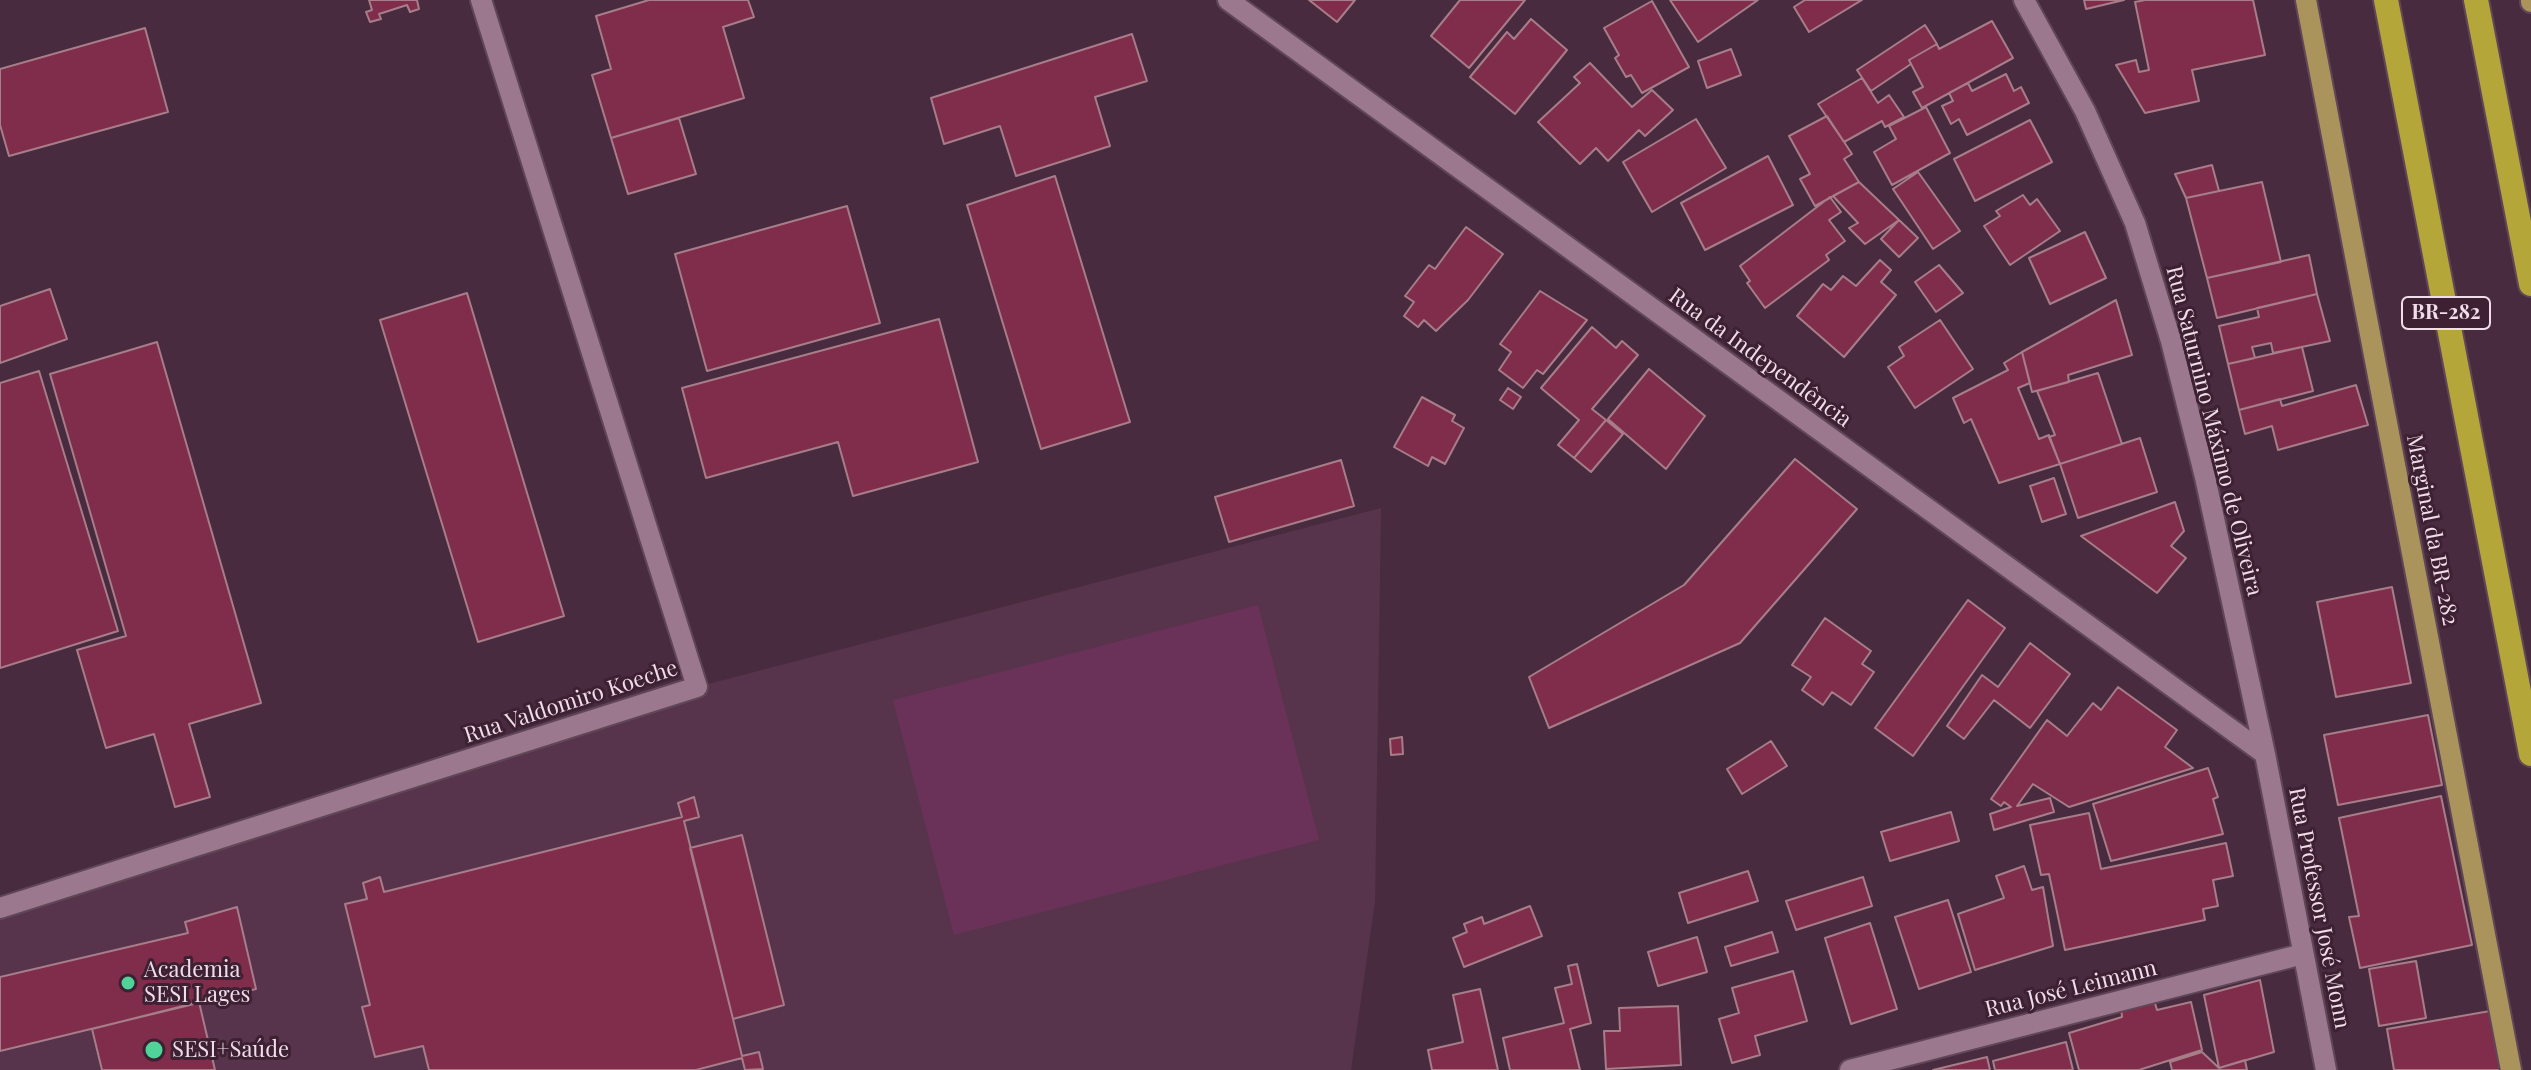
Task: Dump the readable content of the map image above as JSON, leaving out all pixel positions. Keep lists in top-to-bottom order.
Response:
{
  "streets": {
    "highway": ["BR-282"],
    "main road": ["Marginal da BR-282"],
    "street": [
      "Rua da Independência",
      "Rua Saturnino Máximo de Oliveira",
      "Rua Valdomiro Koeche",
      "Rua Professor José Monn",
      "Rua José Leimann"
    ]
  },
  "crossings": [
    ["Rua da Independência", "Rua Saturnino Máximo de Oliveira"],
    ["Rua da Independência", "Rua Professor José Monn"],
    ["Rua Saturnino Máximo de Oliveira", "Rua Professor José Monn"],
    ["Rua Professor José Monn", "Rua José Leimann"]
  ],
  "places": ["Academia SESI Lages", "SESI+Saúde"]
}
